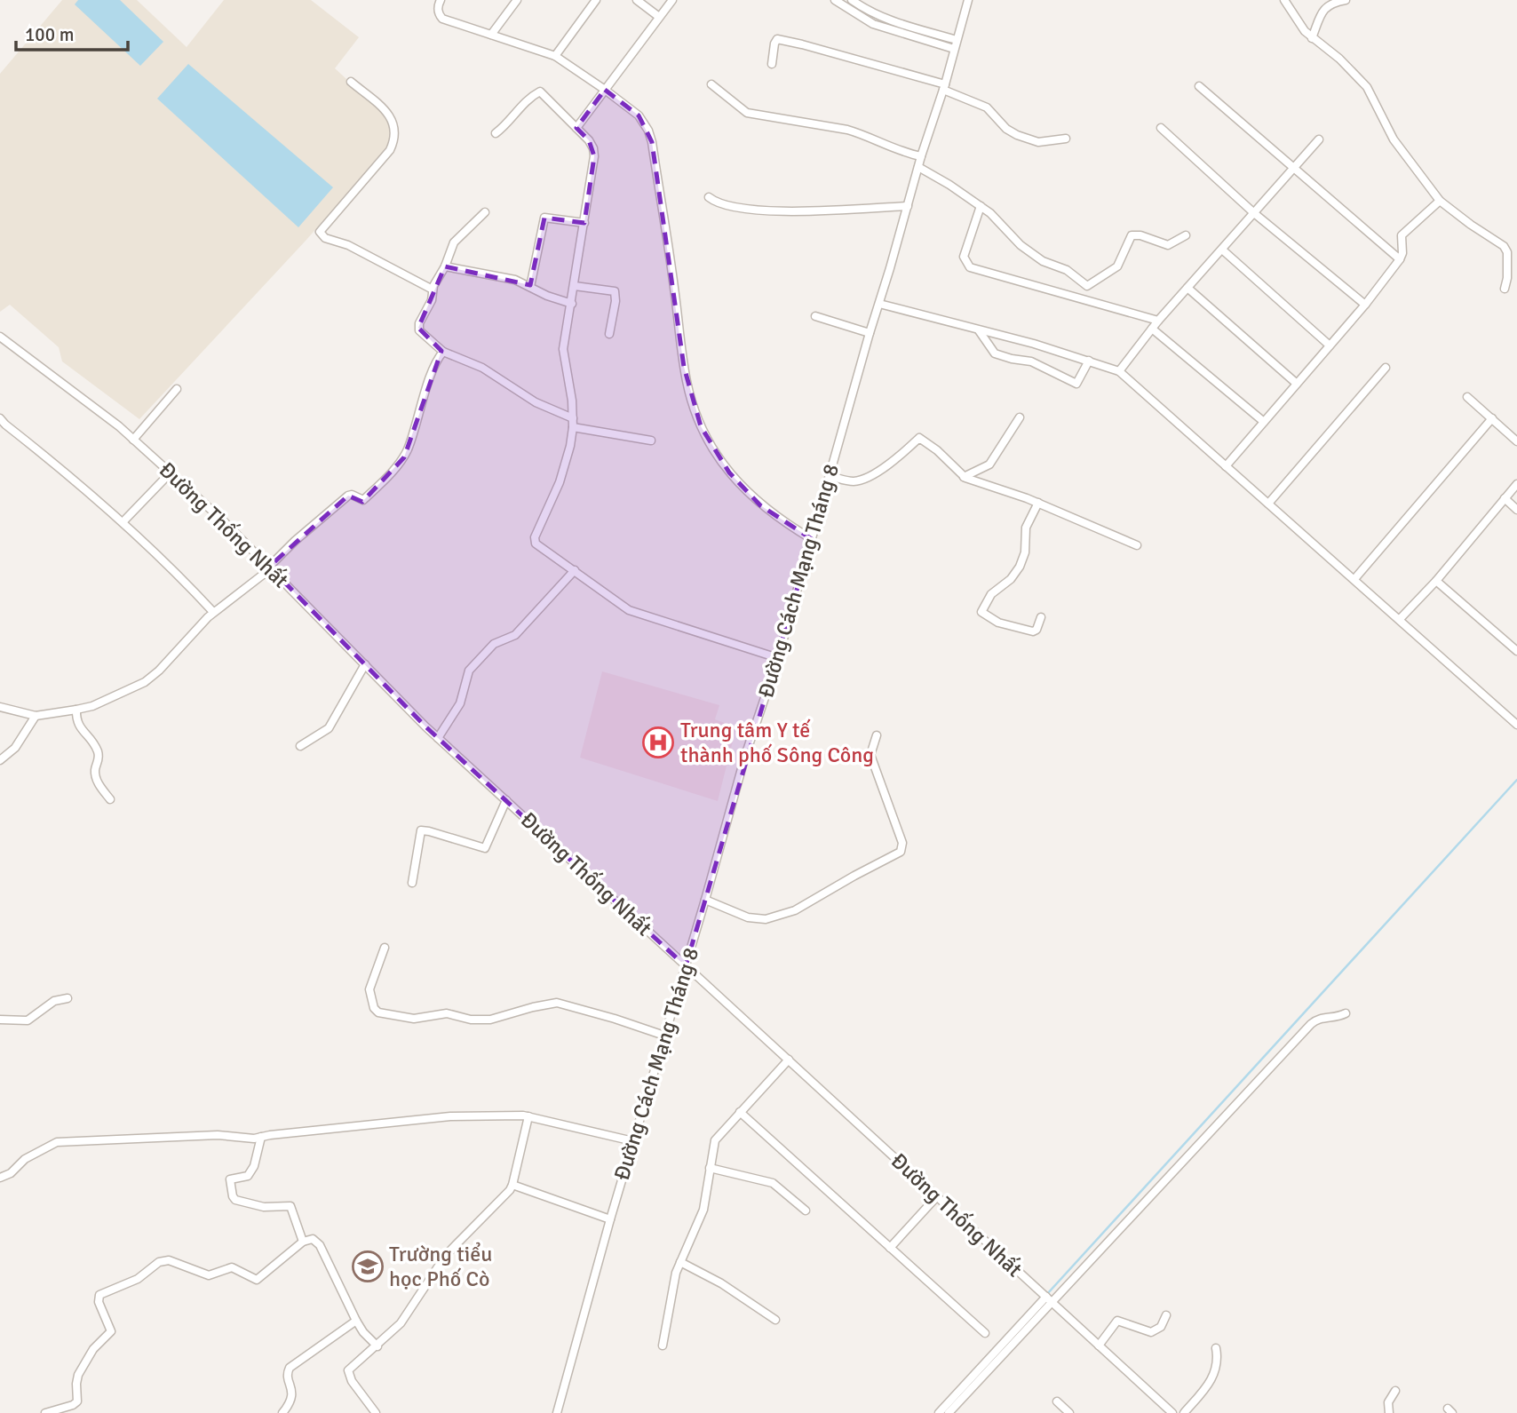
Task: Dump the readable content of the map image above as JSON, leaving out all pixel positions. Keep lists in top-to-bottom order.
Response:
{
  "streets": {
    "street": ["Đường Thống Nhất", "Đường Cách Mạng Tháng 8"]
  },
  "crossings": [
    ["Đường Thống Nhất", "Đường Cách Mạng Tháng 8"]
  ],
  "places": {
    "hospital": ["Trung tâm Y tế thành phố Sông Công"],
    "school or university": ["Trường tiểu học Phố Cò"]
  },
  "scale_bar": "100 m"
}
